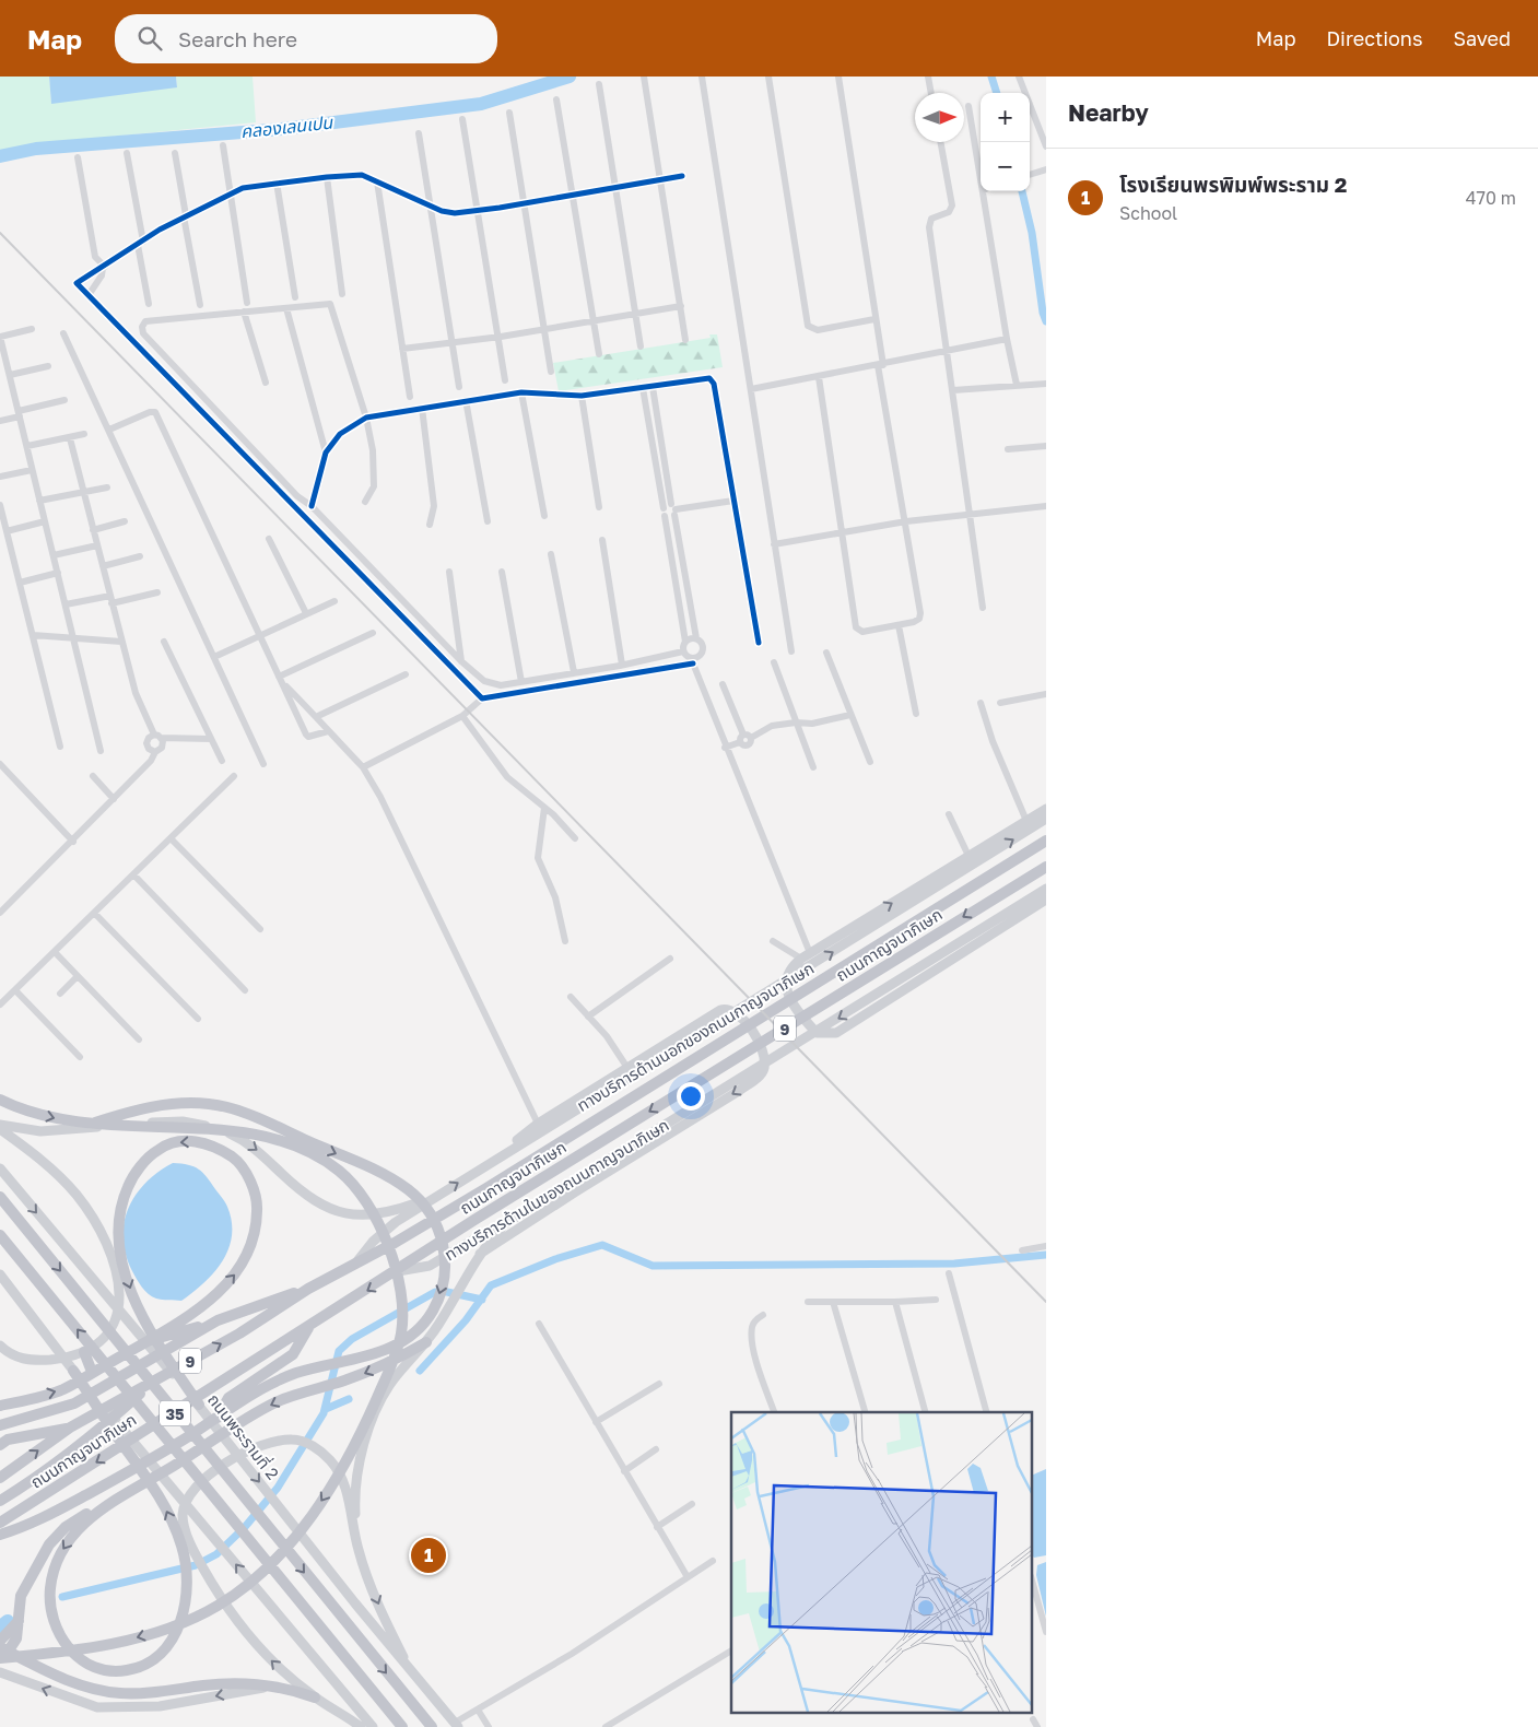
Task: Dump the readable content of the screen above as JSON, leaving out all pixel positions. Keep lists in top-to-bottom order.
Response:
{
  "streets": {
    "highway": ["ถนนกาญจนาภิเษก", "9", "35"],
    "main road": ["ทางบริการด้านนอกของถนนกาญจนาภิเษก", "ทางบริการด้านในของถนนกาญจนาภิเษก", "ถนนพระรามที่ 2"]
  },
  "crossings": [
    ["ถนนกาญจนาภิเษก", "ทางบริการด้านนอกของถนนกาญจนาภิเษก"],
    ["ถนนกาญจนาภิเษก", "ทางบริการด้านในของถนนกาญจนาภิเษก"]
  ],
  "water": ["คลองเลนเปน"],
  "north": "right",
  "page": {
    "header": "Map",
    "search": "Search here",
    "nav": ["Map", "Directions", "Saved"],
    "heading": "Nearby",
    "map_buttons": ["+", "−"],
    "list": [
      {
        "mark": "1",
        "name": "โรงเรียนพรพิมพ์พระราม 2",
        "note": "School",
        "value": "470 m"
      }
    ],
    "pins": "1"
  }
}
